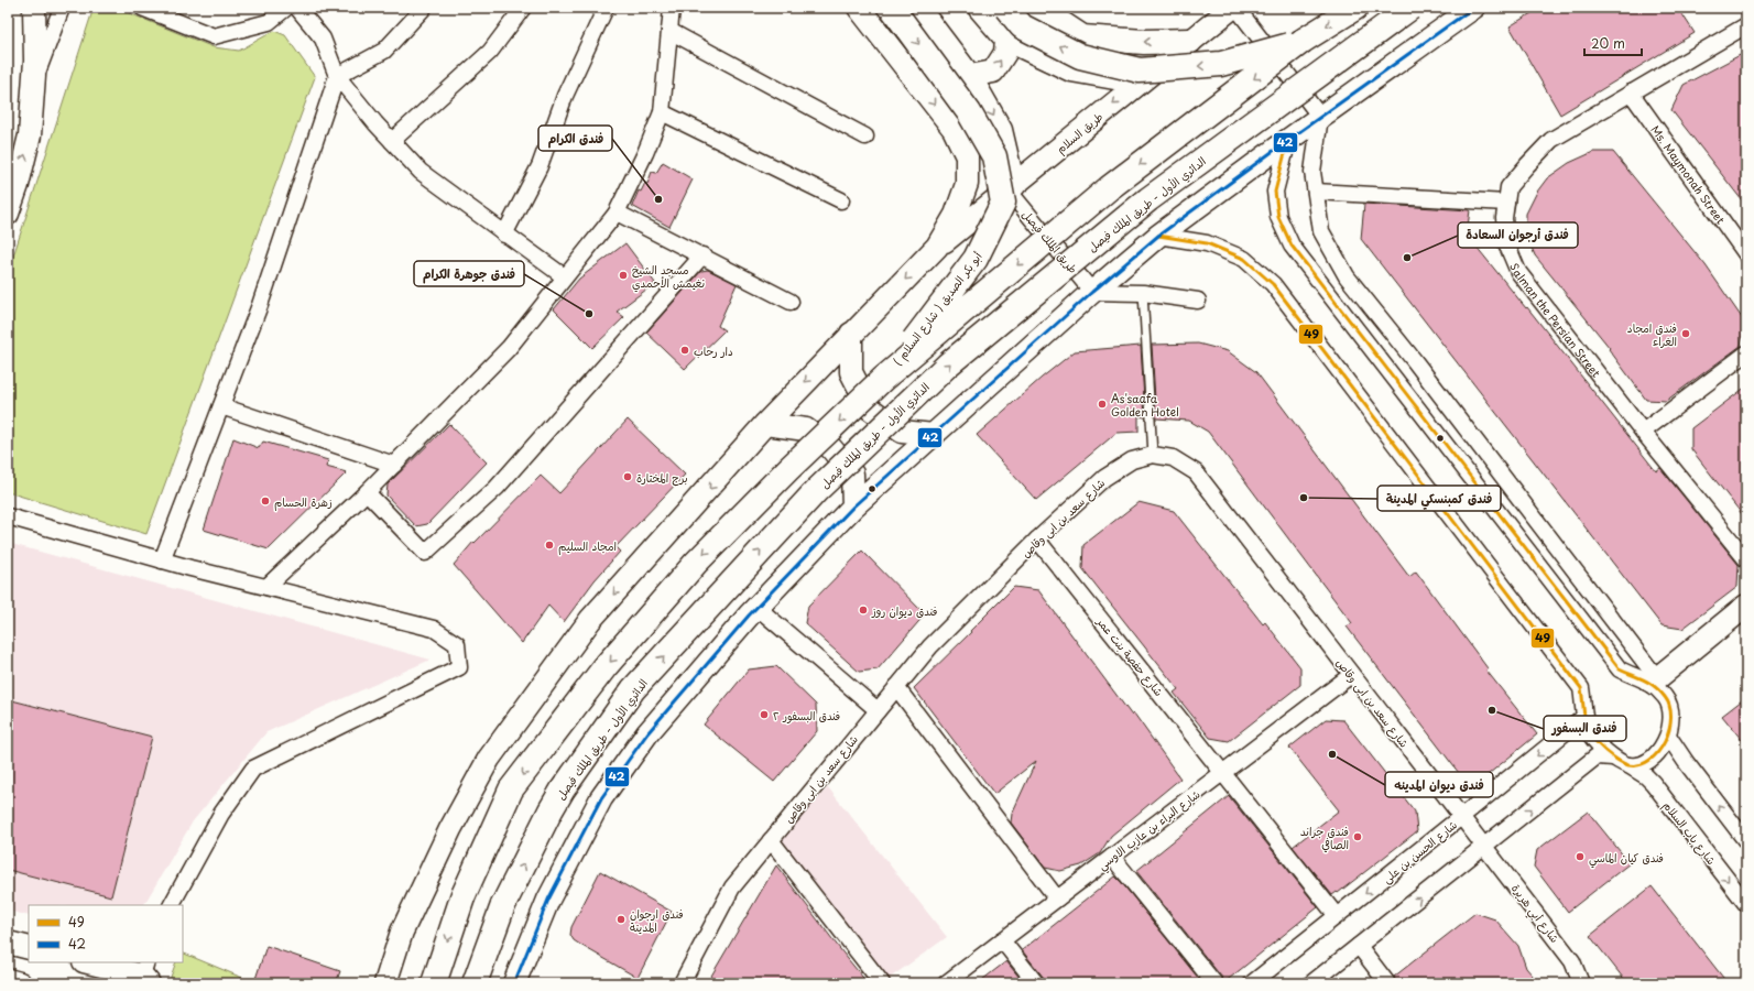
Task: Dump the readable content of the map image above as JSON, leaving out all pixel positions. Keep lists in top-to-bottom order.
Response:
{
  "streets": {
    "main road": ["الدائري الأول - طريق الملك فيصل", "( شارع السلام ) أبو بكر الصديق"],
    "street": [
      "طريق السلام",
      "Ms. Maymonah Street",
      "طريق الملك فيصل",
      "Salman the Persian Street",
      "شارع سعد بن ابى وقاص",
      "شارع حفصة بنت عمر",
      "شارع البراء بن عازب الاوسي",
      "شارع باب السلام",
      "شارع الحسن بن على",
      "شارع أبي هريرة"
    ]
  },
  "crossings": [
    ["طريق السلام", "طريق الملك فيصل"],
    ["Ms. Maymonah Street", "Salman the Persian Street"],
    ["شارع سعد بن ابى وقاص", "شارع حفصة بنت عمر"],
    ["شارع سعد بن ابى وقاص", "شارع البراء بن عازب الاوسي"],
    ["شارع سعد بن ابى وقاص", "شارع الحسن بن على"],
    ["شارع سعد بن ابى وقاص", "شارع أبي هريرة"],
    ["شارع حفصة بنت عمر", "شارع البراء بن عازب الاوسي"],
    ["شارع حفصة بنت عمر", "شارع الحسن بن على"],
    ["شارع باب السلام", "شارع الحسن بن على"]
  ],
  "one_way": ["( شارع السلام ) أبو بكر الصديق"],
  "places": [
    "فندق الكرام",
    "فندق أرجوان السعادة",
    "مسجد الشيخ نغيمش الأحمدي",
    "فندق جوهرة الكرام",
    "فندق امجاد الغراء",
    "دار رحاب",
    "As'saafa Golden Hotel",
    "برج المختارة",
    "فندق كمبنسكي المدينة",
    "زهرة الحسام",
    "امجاد السلیم",
    "فندق ديوان روز",
    "فندق البسفور",
    "فندق البسفور ٢",
    "فندق ديوان المدينه",
    "فندق جراند الصافي",
    "فندق كيان الماسي",
    "فندق ارجوان المدينة"
  ],
  "lines": ["transit line 42", "transit line 49"],
  "legend": ["49", "42"],
  "scale_bar": "20 m"
}
